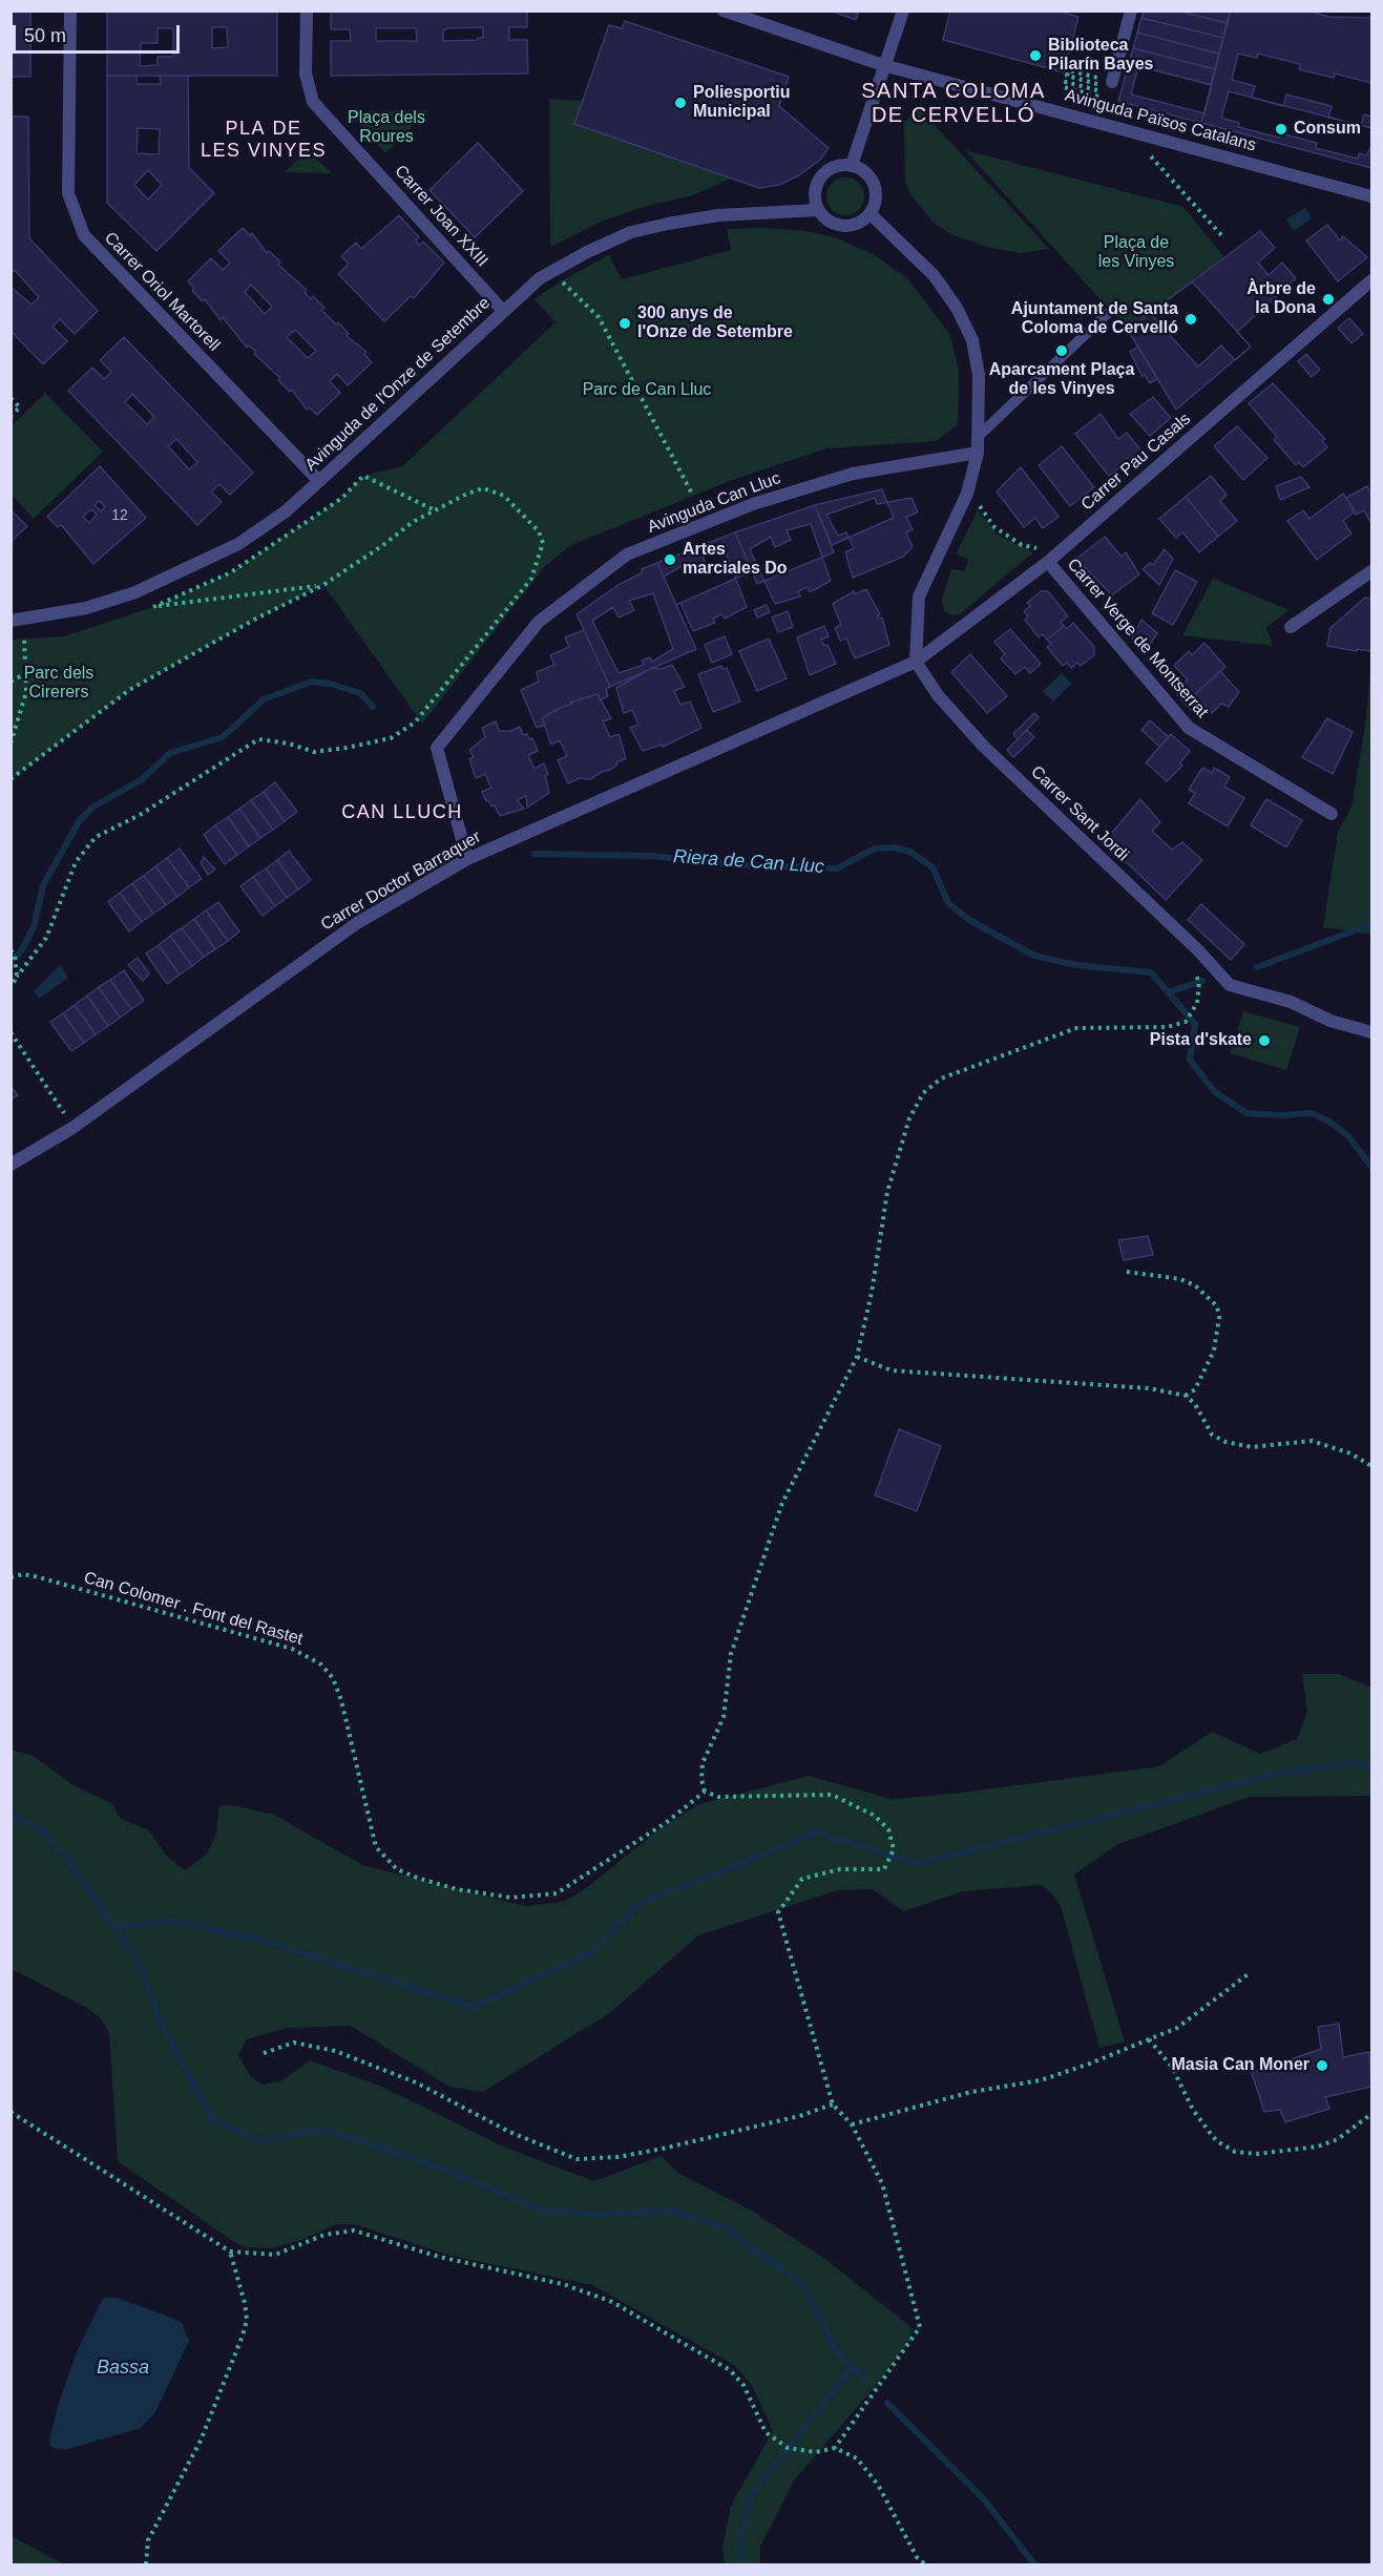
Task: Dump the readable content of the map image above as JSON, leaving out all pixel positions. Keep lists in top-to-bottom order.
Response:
{
  "streets": {
    "street": [
      "Avinguda Països Catalans",
      "Carrer Joan XXIII",
      "Carrer Oriol Martorell",
      "Avinguda de l'Onze de Setembre",
      "Carrer Pau Casals",
      "Avinguda Can Lluc",
      "Carrer Verge de Montserrat",
      "Carrer Sant Jordi",
      "Carrer Doctor Barraquer"
    ],
    "path": ["Can Colomer . Font del Rastet"]
  },
  "crossings": [
    ["Carrer Joan XXIII", "Avinguda de l'Onze de Setembre"],
    ["Carrer Oriol Martorell", "Avinguda de l'Onze de Setembre"],
    ["Carrer Pau Casals", "Carrer Verge de Montserrat"],
    ["Carrer Pau Casals", "Carrer Sant Jordi"],
    ["Carrer Pau Casals", "Carrer Doctor Barraquer"],
    ["Avinguda Can Lluc", "Carrer Doctor Barraquer"],
    ["Carrer Sant Jordi", "Carrer Doctor Barraquer"]
  ],
  "districts": ["SANTA COLOMA DE CERVELLÓ", "PLA DE LES VINYES", "CAN LLUCH"],
  "water": ["Riera de Can Lluc", "Bassa"],
  "parks": [
    "Plaça dels Roures",
    "Plaça de les Vinyes",
    "Parc de Can Lluc",
    "Parc dels Cirerers"
  ],
  "places": [
    "Biblioteca Pilarín Bayes",
    "Poliesportiu Municipal",
    "Consum",
    "Àrbre de la Dona",
    "Ajuntament de Santa Coloma de Cervelló",
    "300 anys de l'Onze de Setembre",
    "Aparcament Plaça de les Vinyes",
    "Artes marciales Do",
    "Pista d'skate",
    "Masia Can Moner"
  ],
  "house_numbers": ["12"],
  "scale_bar": "50 m"
}
